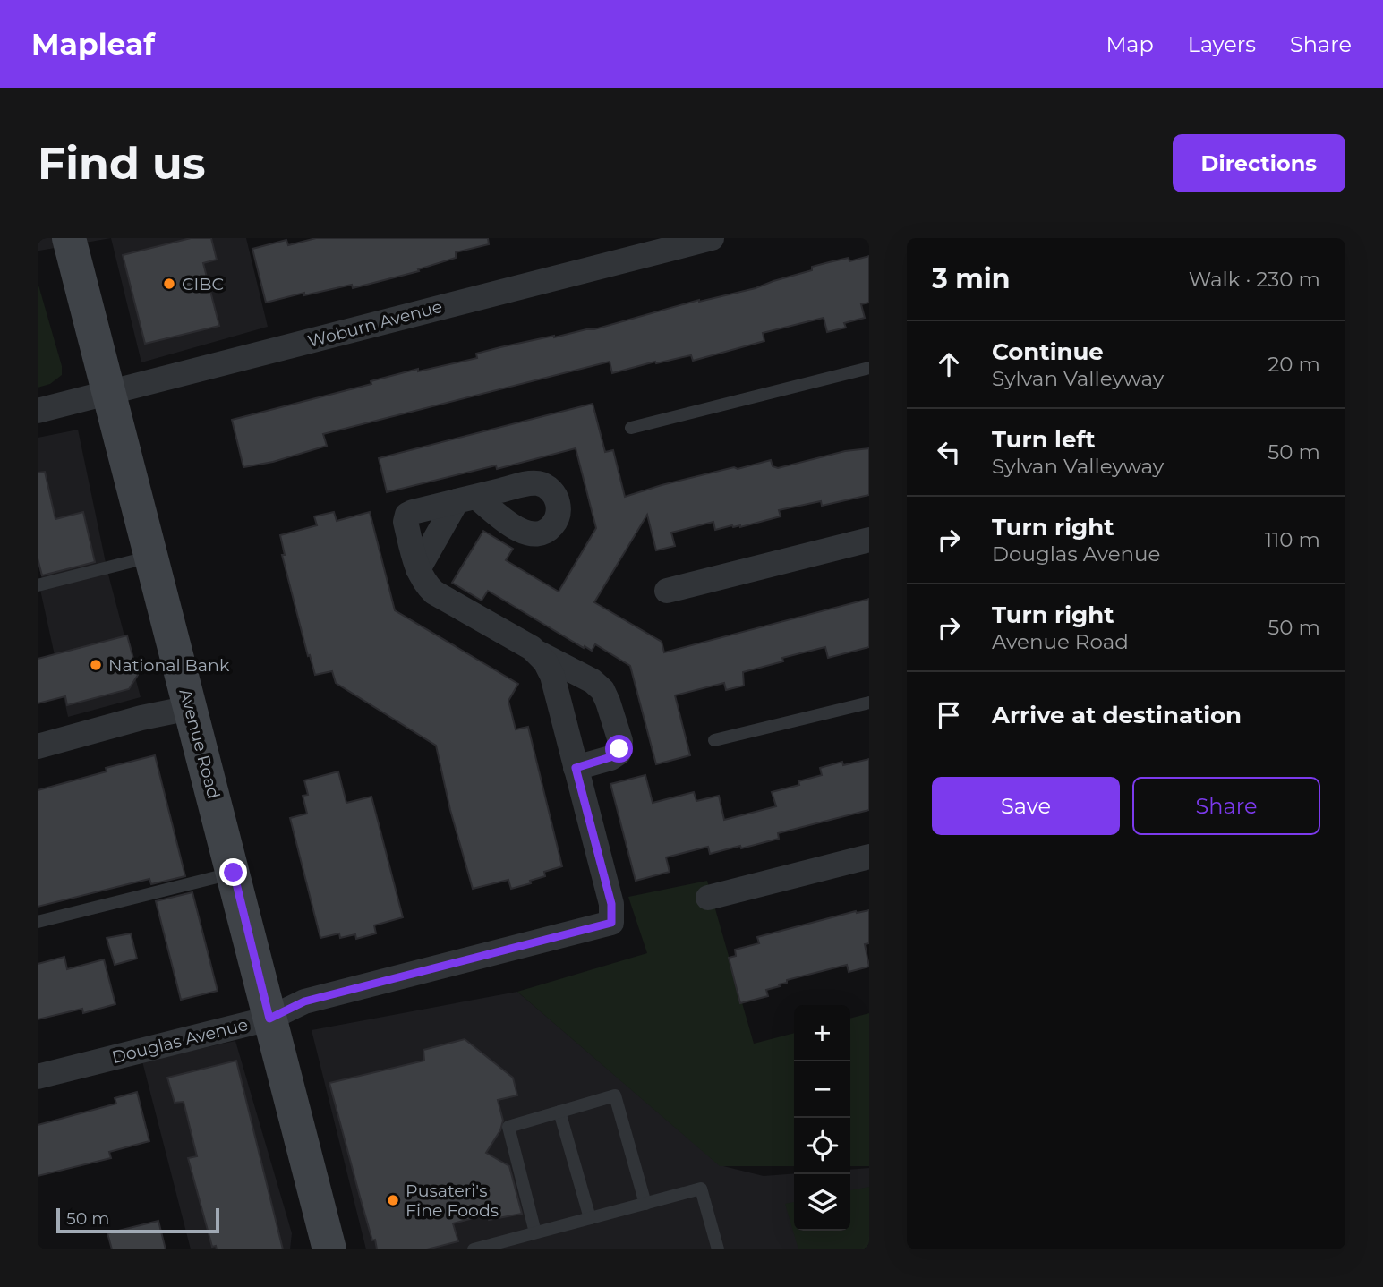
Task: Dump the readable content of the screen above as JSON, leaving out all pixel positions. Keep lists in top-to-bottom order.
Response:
{
  "streets": {
    "main road": ["Avenue Road"],
    "street": ["Woburn Avenue", "Douglas Avenue"]
  },
  "crossings": [
    ["Woburn Avenue", "Avenue Road"],
    ["Avenue Road", "Douglas Avenue"]
  ],
  "places": ["CIBC", "National Bank", "Pusateri's Fine Foods"],
  "scale_bar": "50 m",
  "page": {
    "header": "Mapleaf",
    "nav": ["Map", "Layers", "Share"],
    "buttons": [
      "Directions",
      ["Save", "Share"]
    ],
    "title": "Find us",
    "heading": ["3 min", "Walk · 230 m"],
    "list": [
      ["Continue", "Sylvan Valleyway", "20 m"],
      ["Turn left", "Sylvan Valleyway", "50 m"],
      ["Turn right", "Douglas Avenue", "110 m"],
      ["Turn right", "Avenue Road", "50 m"],
      "Arrive at destination"
    ],
    "map_buttons": ["+", "−"],
    "scale": "50 m"
  }
}
